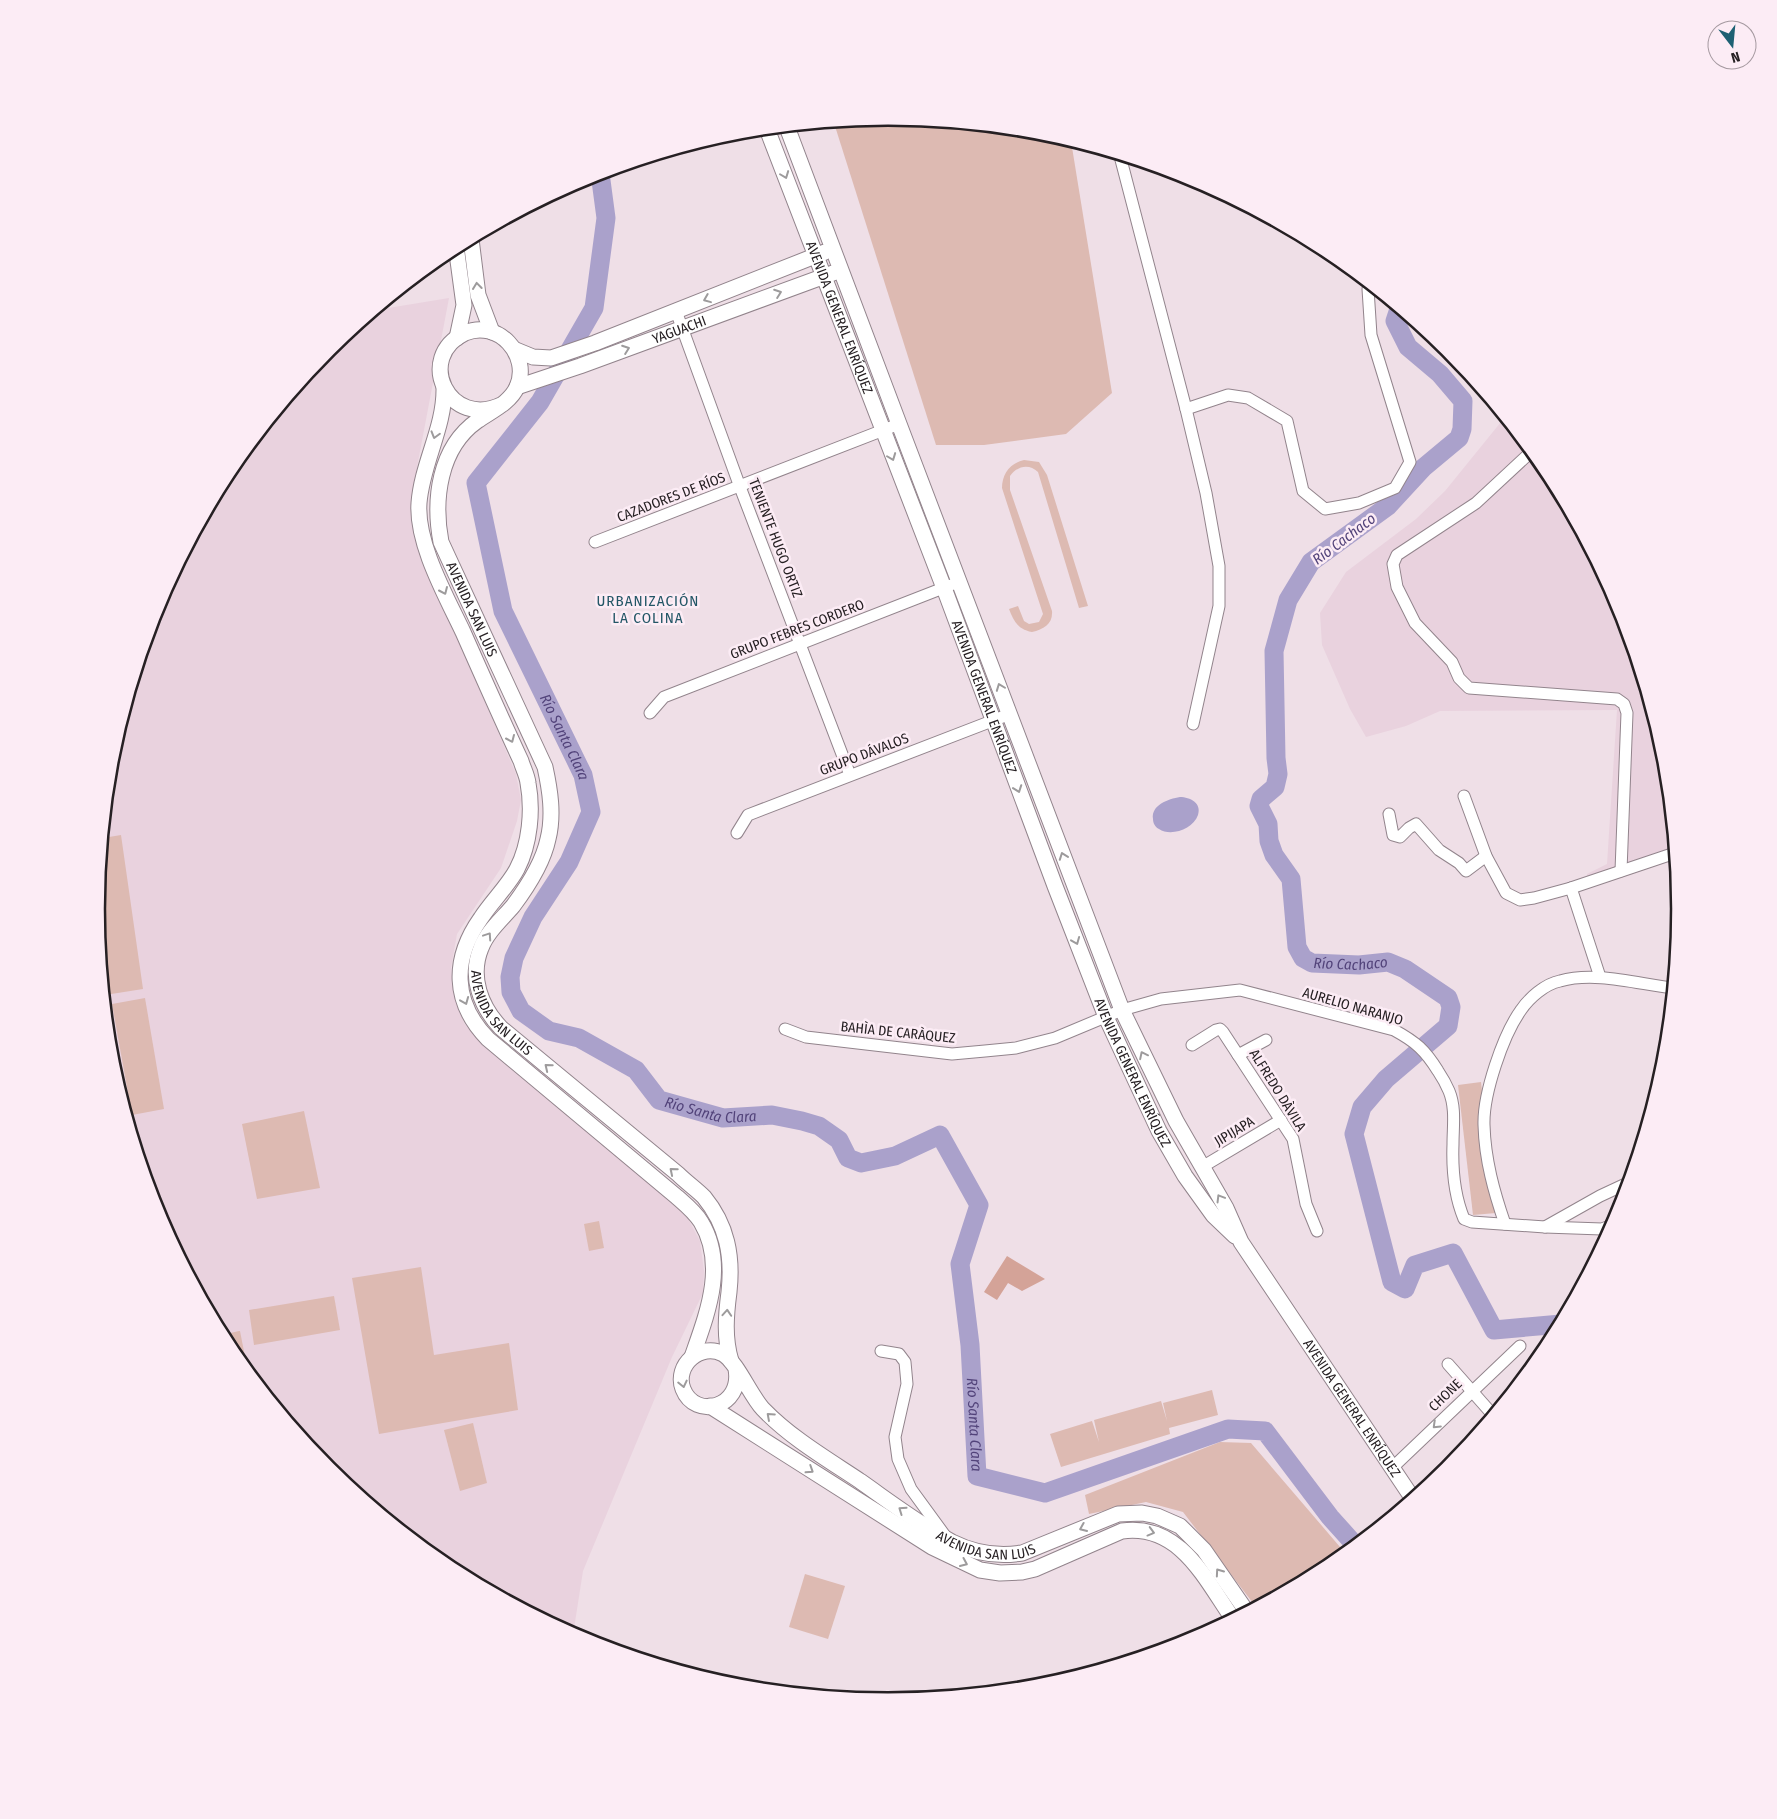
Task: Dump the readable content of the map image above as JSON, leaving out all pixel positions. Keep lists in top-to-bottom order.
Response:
{
  "streets": {
    "street": [
      "AVENIDA GENERAL ENRÍQUEZ",
      "YAGUACHI",
      "CAZADORES DE RÍOS",
      "TENIENTE HUGO ORTIZ",
      "AVENIDA SAN LUIS",
      "GRUPO FEBRES CORDERO",
      "GRUPO DÁVALOS",
      "AURELIO NARANJO",
      "BAHÌA DE CARÀQUEZ",
      "ALFREDO DÀVILA",
      "JIPIJAPA",
      "CHONE"
    ]
  },
  "crossings": [
    ["AVENIDA GENERAL ENRÍQUEZ", "YAGUACHI"],
    ["AVENIDA GENERAL ENRÍQUEZ", "CAZADORES DE RÍOS"],
    ["AVENIDA GENERAL ENRÍQUEZ", "GRUPO FEBRES CORDERO"],
    ["AVENIDA GENERAL ENRÍQUEZ", "GRUPO DÁVALOS"],
    ["AVENIDA GENERAL ENRÍQUEZ", "AURELIO NARANJO"],
    ["AVENIDA GENERAL ENRÍQUEZ", "BAHÌA DE CARÀQUEZ"],
    ["AVENIDA GENERAL ENRÍQUEZ", "JIPIJAPA"],
    ["AVENIDA GENERAL ENRÍQUEZ", "CHONE"],
    ["YAGUACHI", "TENIENTE HUGO ORTIZ"],
    ["YAGUACHI", "AVENIDA SAN LUIS"],
    ["CAZADORES DE RÍOS", "TENIENTE HUGO ORTIZ"],
    ["TENIENTE HUGO ORTIZ", "GRUPO FEBRES CORDERO"],
    ["TENIENTE HUGO ORTIZ", "GRUPO DÁVALOS"],
    ["AURELIO NARANJO", "BAHÌA DE CARÀQUEZ"],
    ["ALFREDO DÀVILA", "JIPIJAPA"]
  ],
  "one_way": ["CHONE"],
  "districts": ["URBANIZACIÓN LA COLINA"],
  "water": ["Río Cachaco", "Río Santa Clara"],
  "north": "bottom"
}
